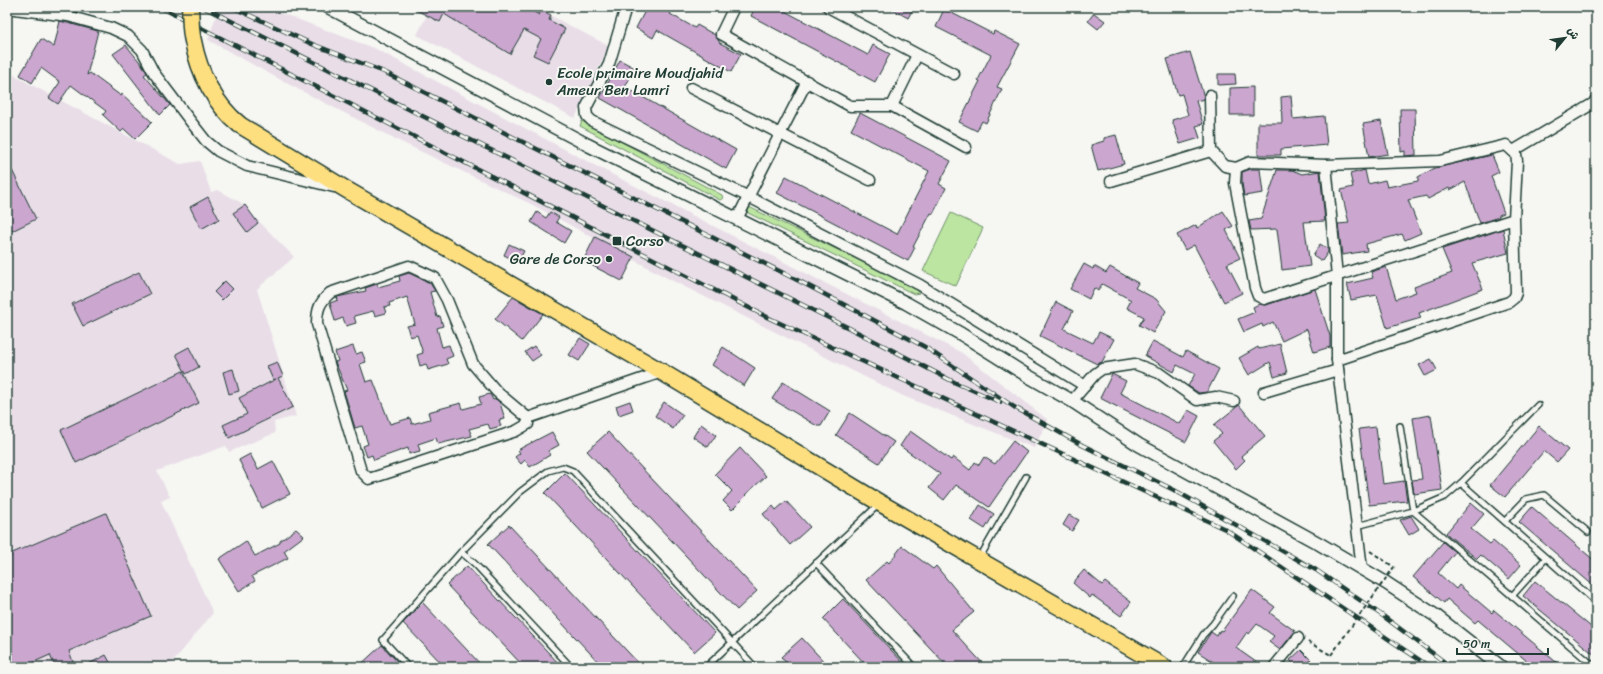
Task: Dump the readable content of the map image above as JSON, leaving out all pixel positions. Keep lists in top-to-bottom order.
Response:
{
  "places": {
    "other": ["Ecole primaire Moudjahid Ameur Ben Lamri", "Gare de Corso"],
    "transit": ["Corso"]
  },
  "scale_bar": "50 m",
  "north": "top right"
}
